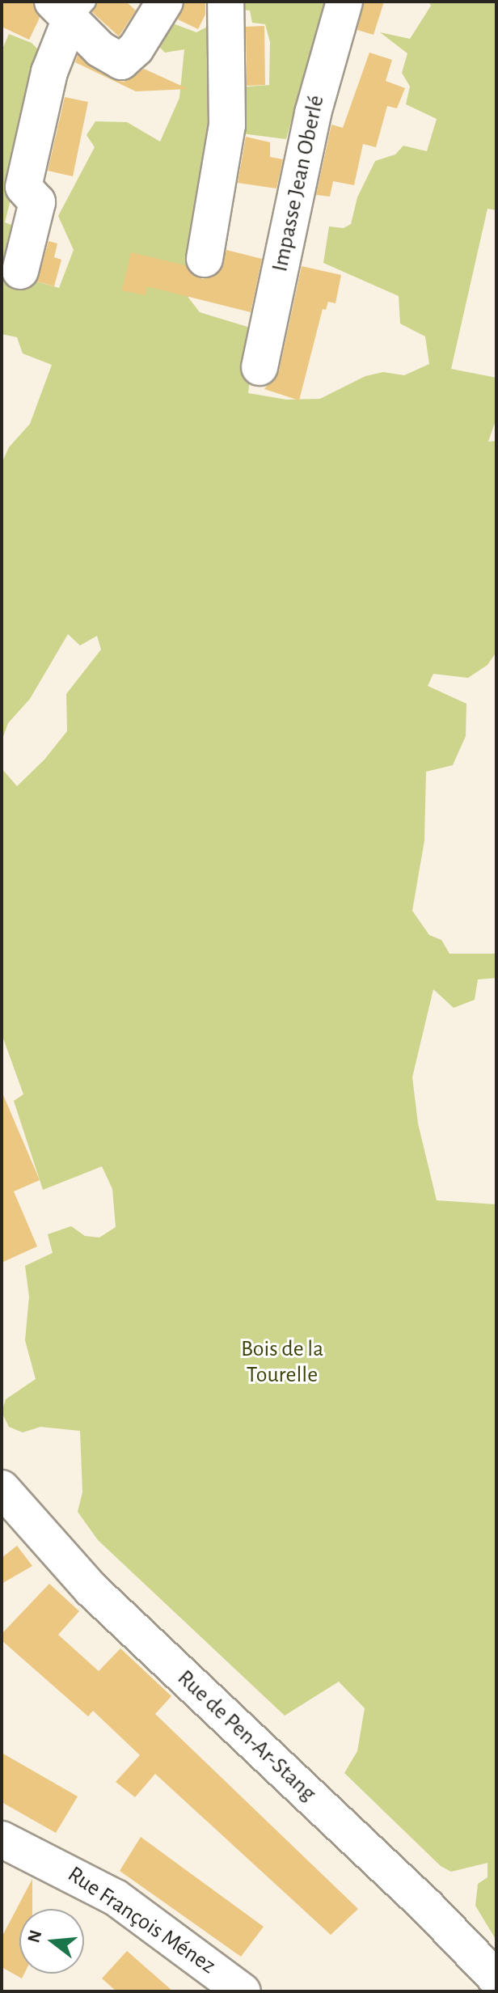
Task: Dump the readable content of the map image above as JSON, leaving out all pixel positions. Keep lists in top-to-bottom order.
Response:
{
  "streets": {
    "street": ["Impasse Jean Oberlé", "Rue de Pen-Ar-Stang", "Rue François Ménez"]
  },
  "parks": ["Bois de la Tourelle"],
  "north": "left"
}
